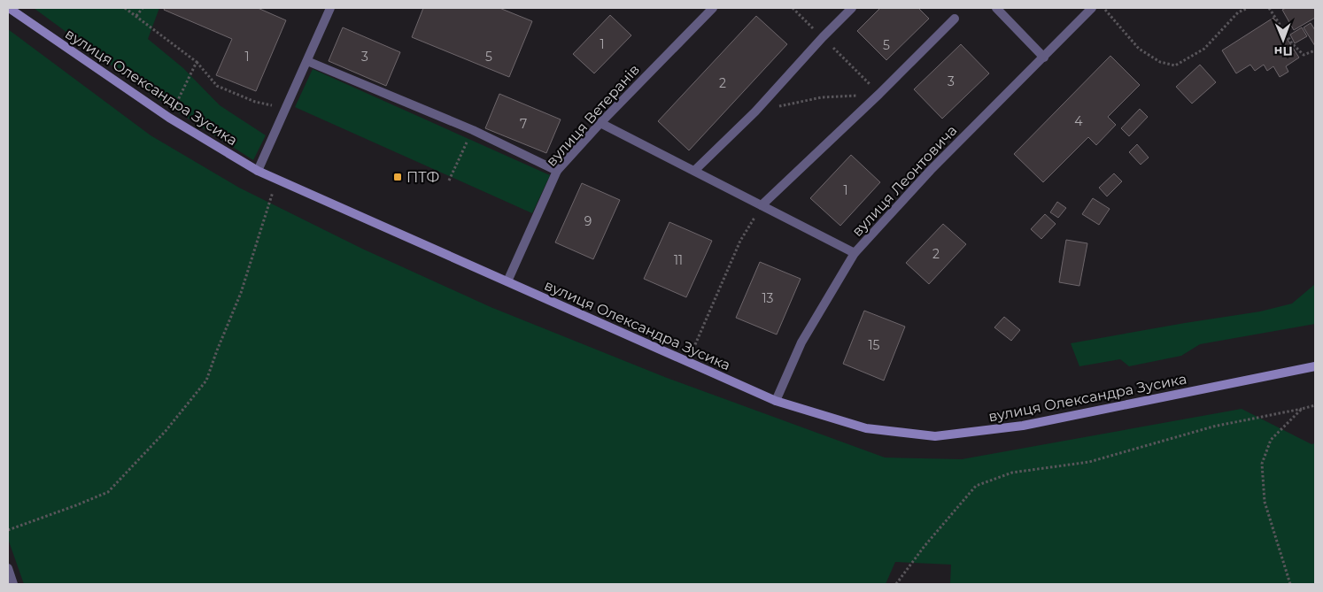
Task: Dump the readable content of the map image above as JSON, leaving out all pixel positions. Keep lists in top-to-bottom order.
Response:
{
  "streets": {
    "main road": ["вулиця Олександра Зусика"],
    "street": ["вулиця Ветеранів", "вулиця Леонтовича"]
  },
  "crossings": [
    ["вулиця Олександра Зусика", "вулиця Ветеранів"],
    ["вулиця Олександра Зусика", "вулиця Леонтовича"]
  ],
  "places": {
    "transit": ["ПТФ"]
  },
  "house_numbers": [
    "1",
    "5",
    "1",
    "3",
    "5",
    "3",
    "2",
    "4",
    "7",
    "1",
    "9",
    "2",
    "11",
    "13",
    "15"
  ],
  "north": "bottom"
}
